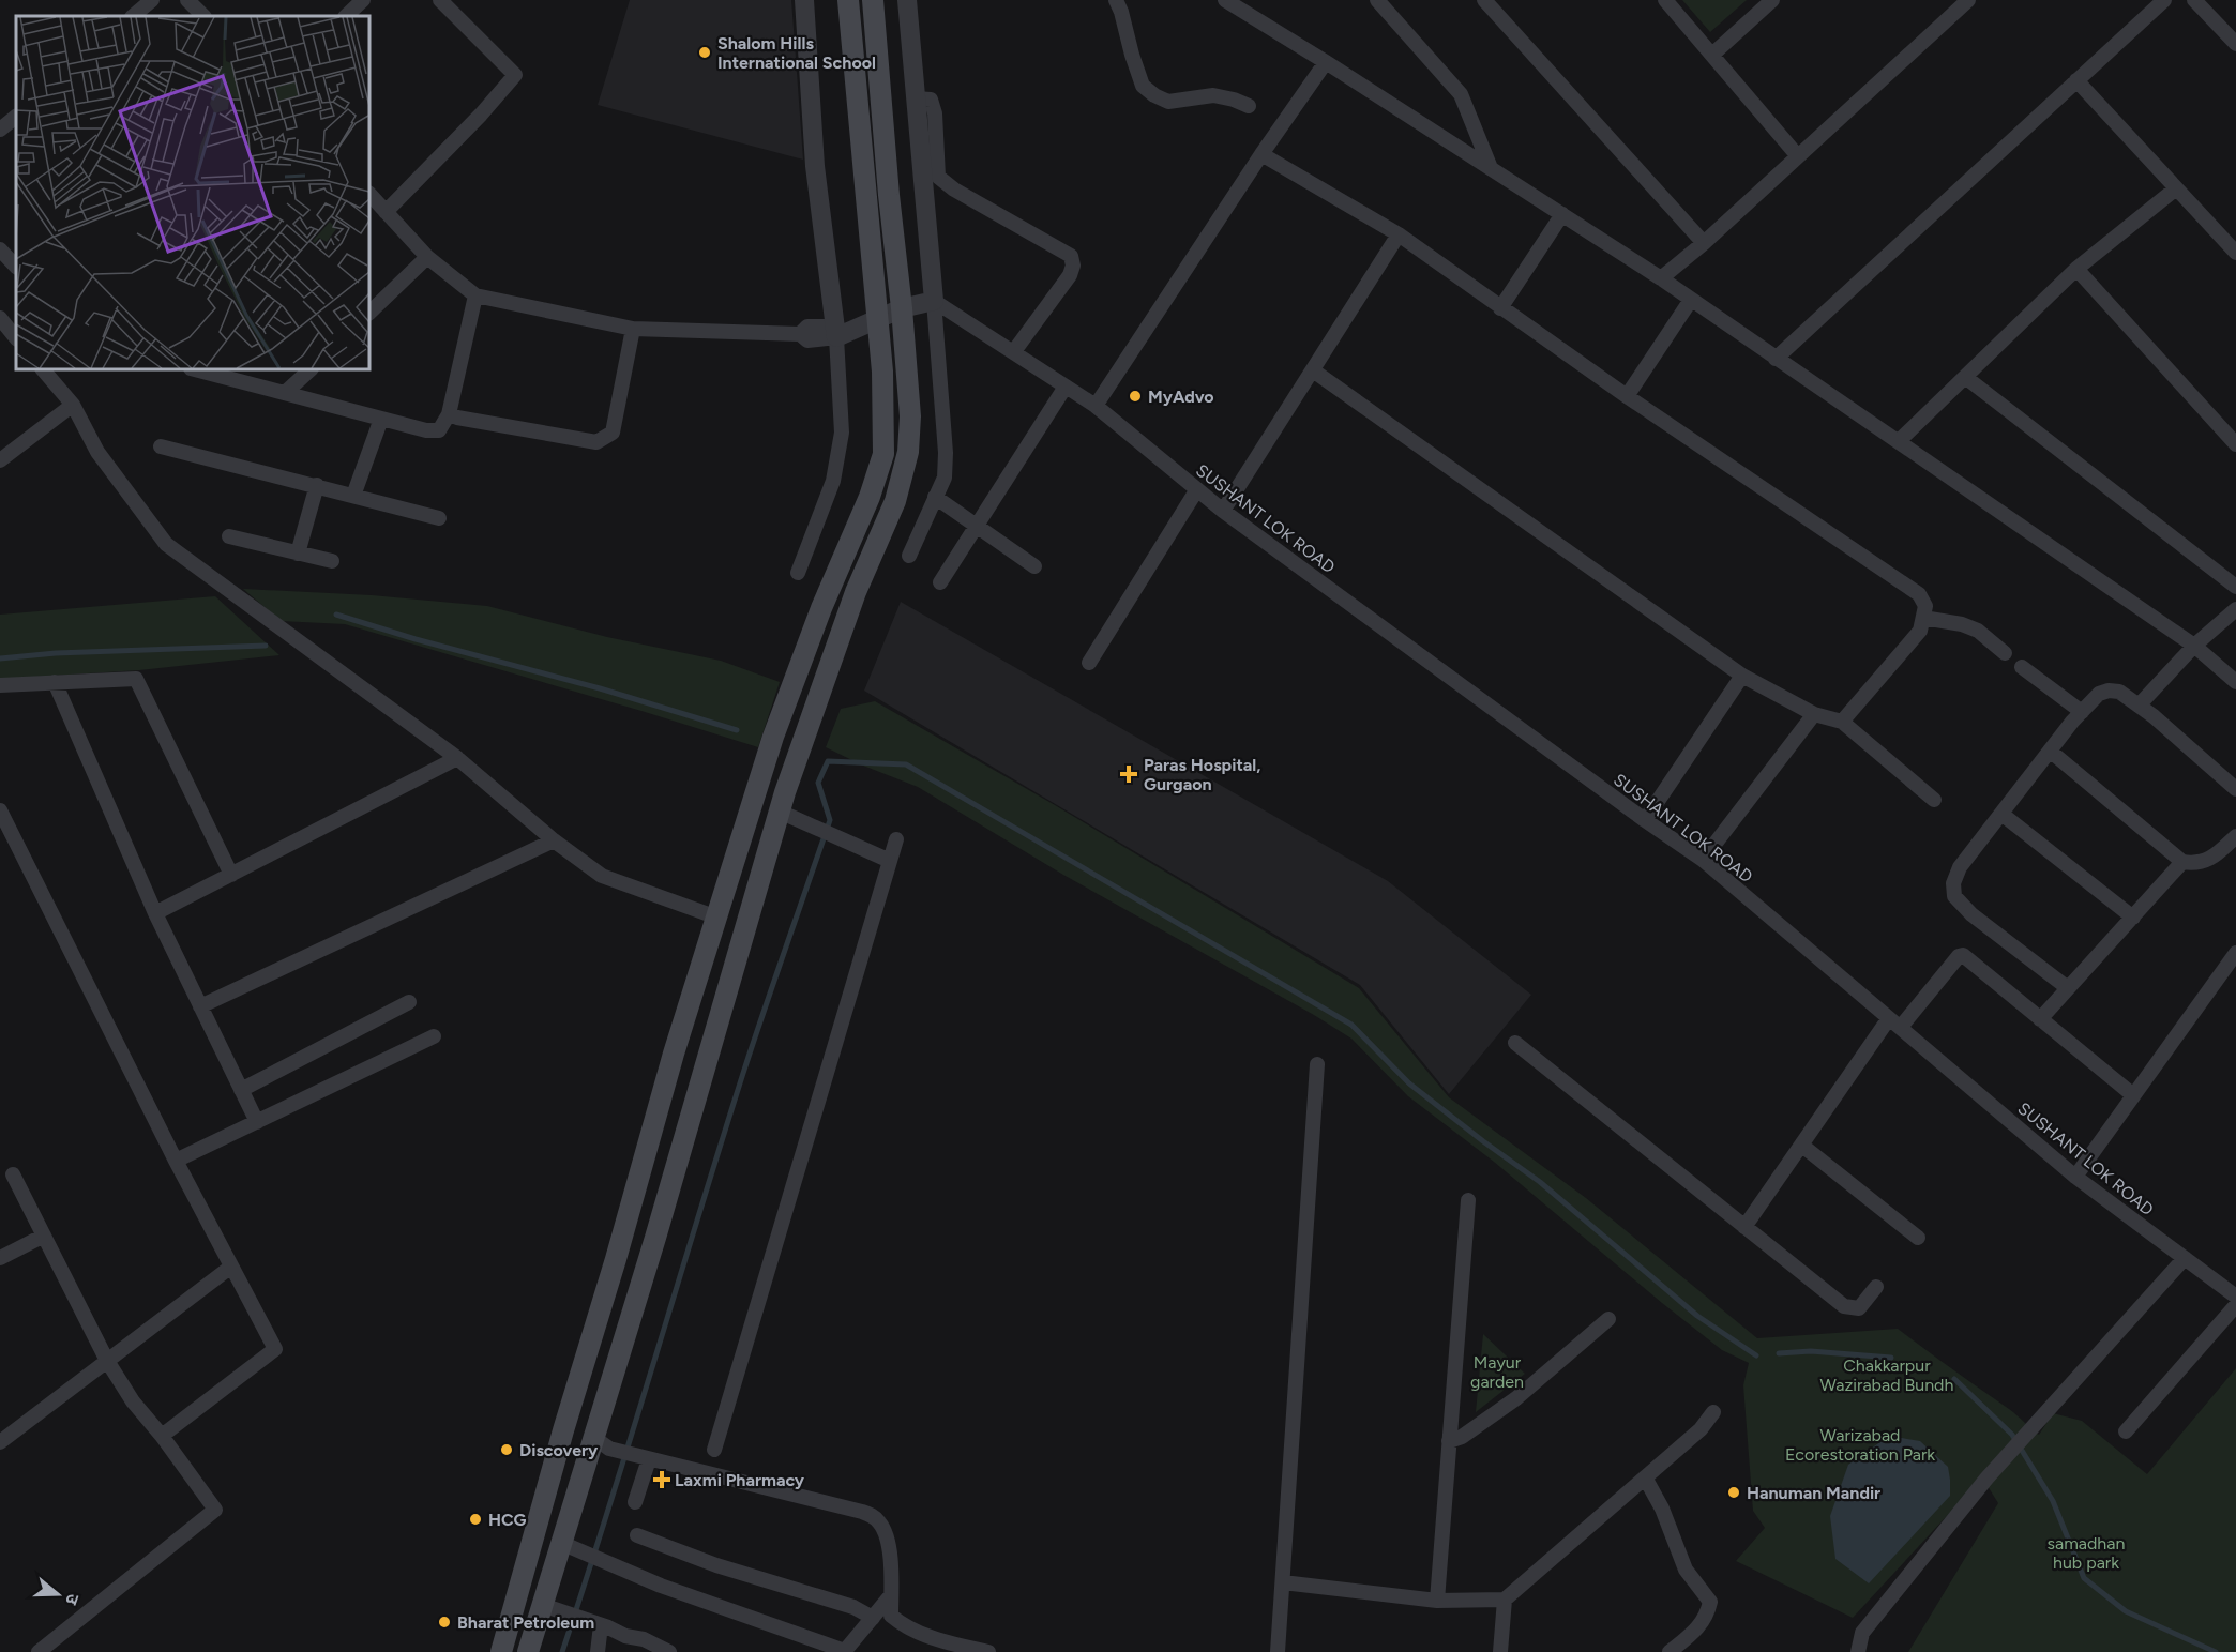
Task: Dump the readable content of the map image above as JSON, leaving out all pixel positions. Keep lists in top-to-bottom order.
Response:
{
  "streets": {
    "street": ["SUSHANT LOK ROAD"]
  },
  "parks": [
    "Mayur garden",
    "Chakkarpur Wazirabad Bundh",
    "Warizabad Ecorestoration Park",
    "samadhan hub park"
  ],
  "places": {
    "other": [
      "Shalom Hills International School",
      "MyAdvo",
      "Discovery",
      "Hanuman Mandir",
      "HCG",
      "Bharat Petroleum"
    ],
    "health": ["Paras Hospital, Gurgaon", "Laxmi Pharmacy"]
  },
  "north": "right"
}
